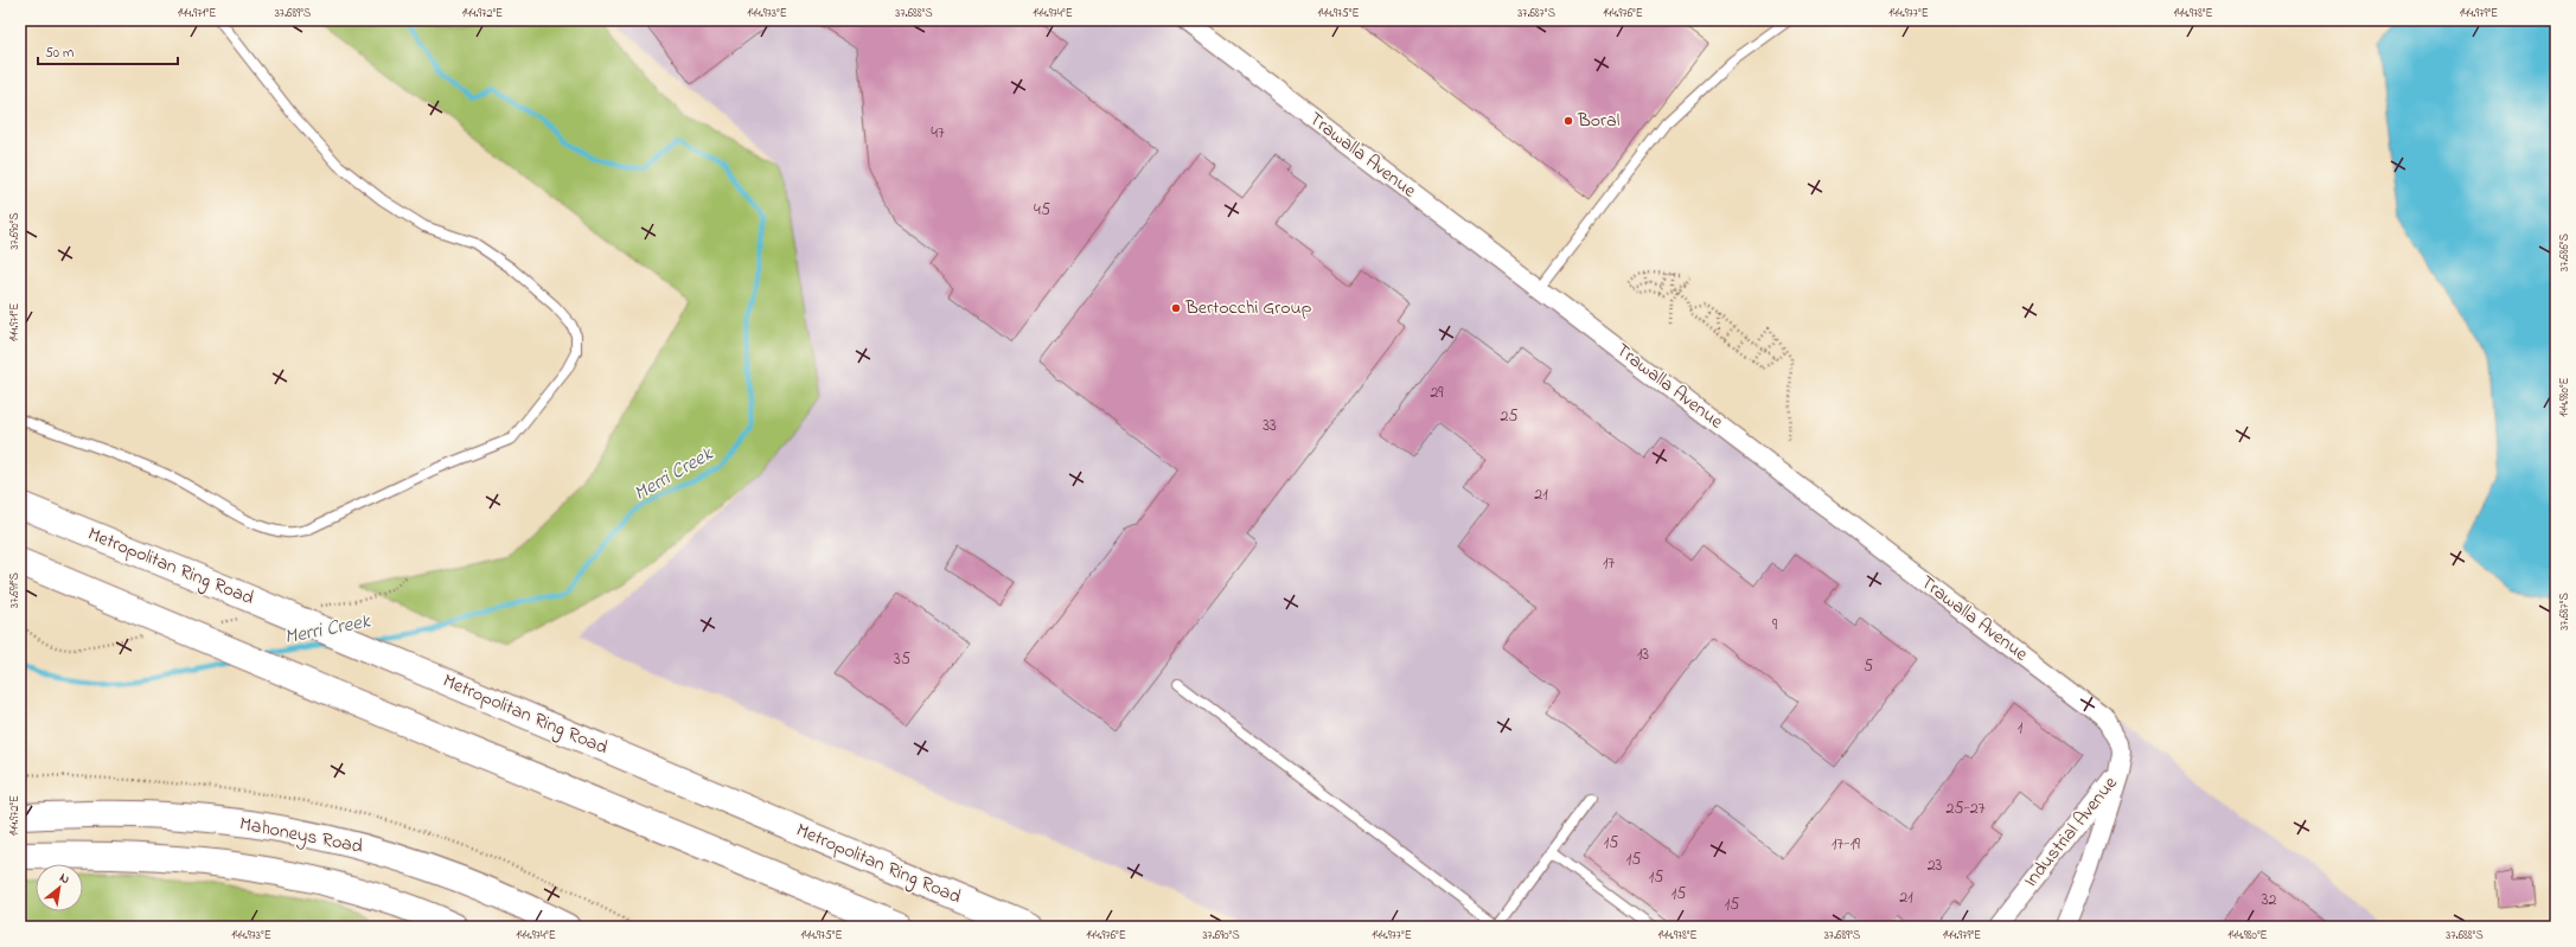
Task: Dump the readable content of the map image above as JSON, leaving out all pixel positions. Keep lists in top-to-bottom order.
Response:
{
  "streets": {
    "main road": ["Metropolitan Ring Road", "Mahoneys Road"],
    "street": ["Trawalla Avenue", "Industrial Avenue"]
  },
  "crossings": [
    ["Trawalla Avenue", "Industrial Avenue"]
  ],
  "water": ["Merri Creek"],
  "places": ["Boral", "Bertocchi Group"],
  "house_numbers": [
    "47",
    "45",
    "29",
    "25",
    "33",
    "21",
    "17",
    "9",
    "13",
    "35",
    "5",
    "1",
    "25-27",
    "15",
    "17-19",
    "15",
    "23",
    "15",
    "15",
    "21",
    "32",
    "15"
  ],
  "scale_bar": "50 m",
  "north": "top right",
  "coordinates": [
    "144.971°E",
    "37.689°S",
    "144.972°E",
    "144.973°E",
    "37.688°S",
    "144.974°E",
    "144.975°E",
    "37.687°S",
    "144.976°E",
    "144.977°E",
    "144.978°E",
    "144.979°E",
    "37.690°S",
    "37.686°S",
    "144.980°E",
    "37.691°S"
  ]
}
